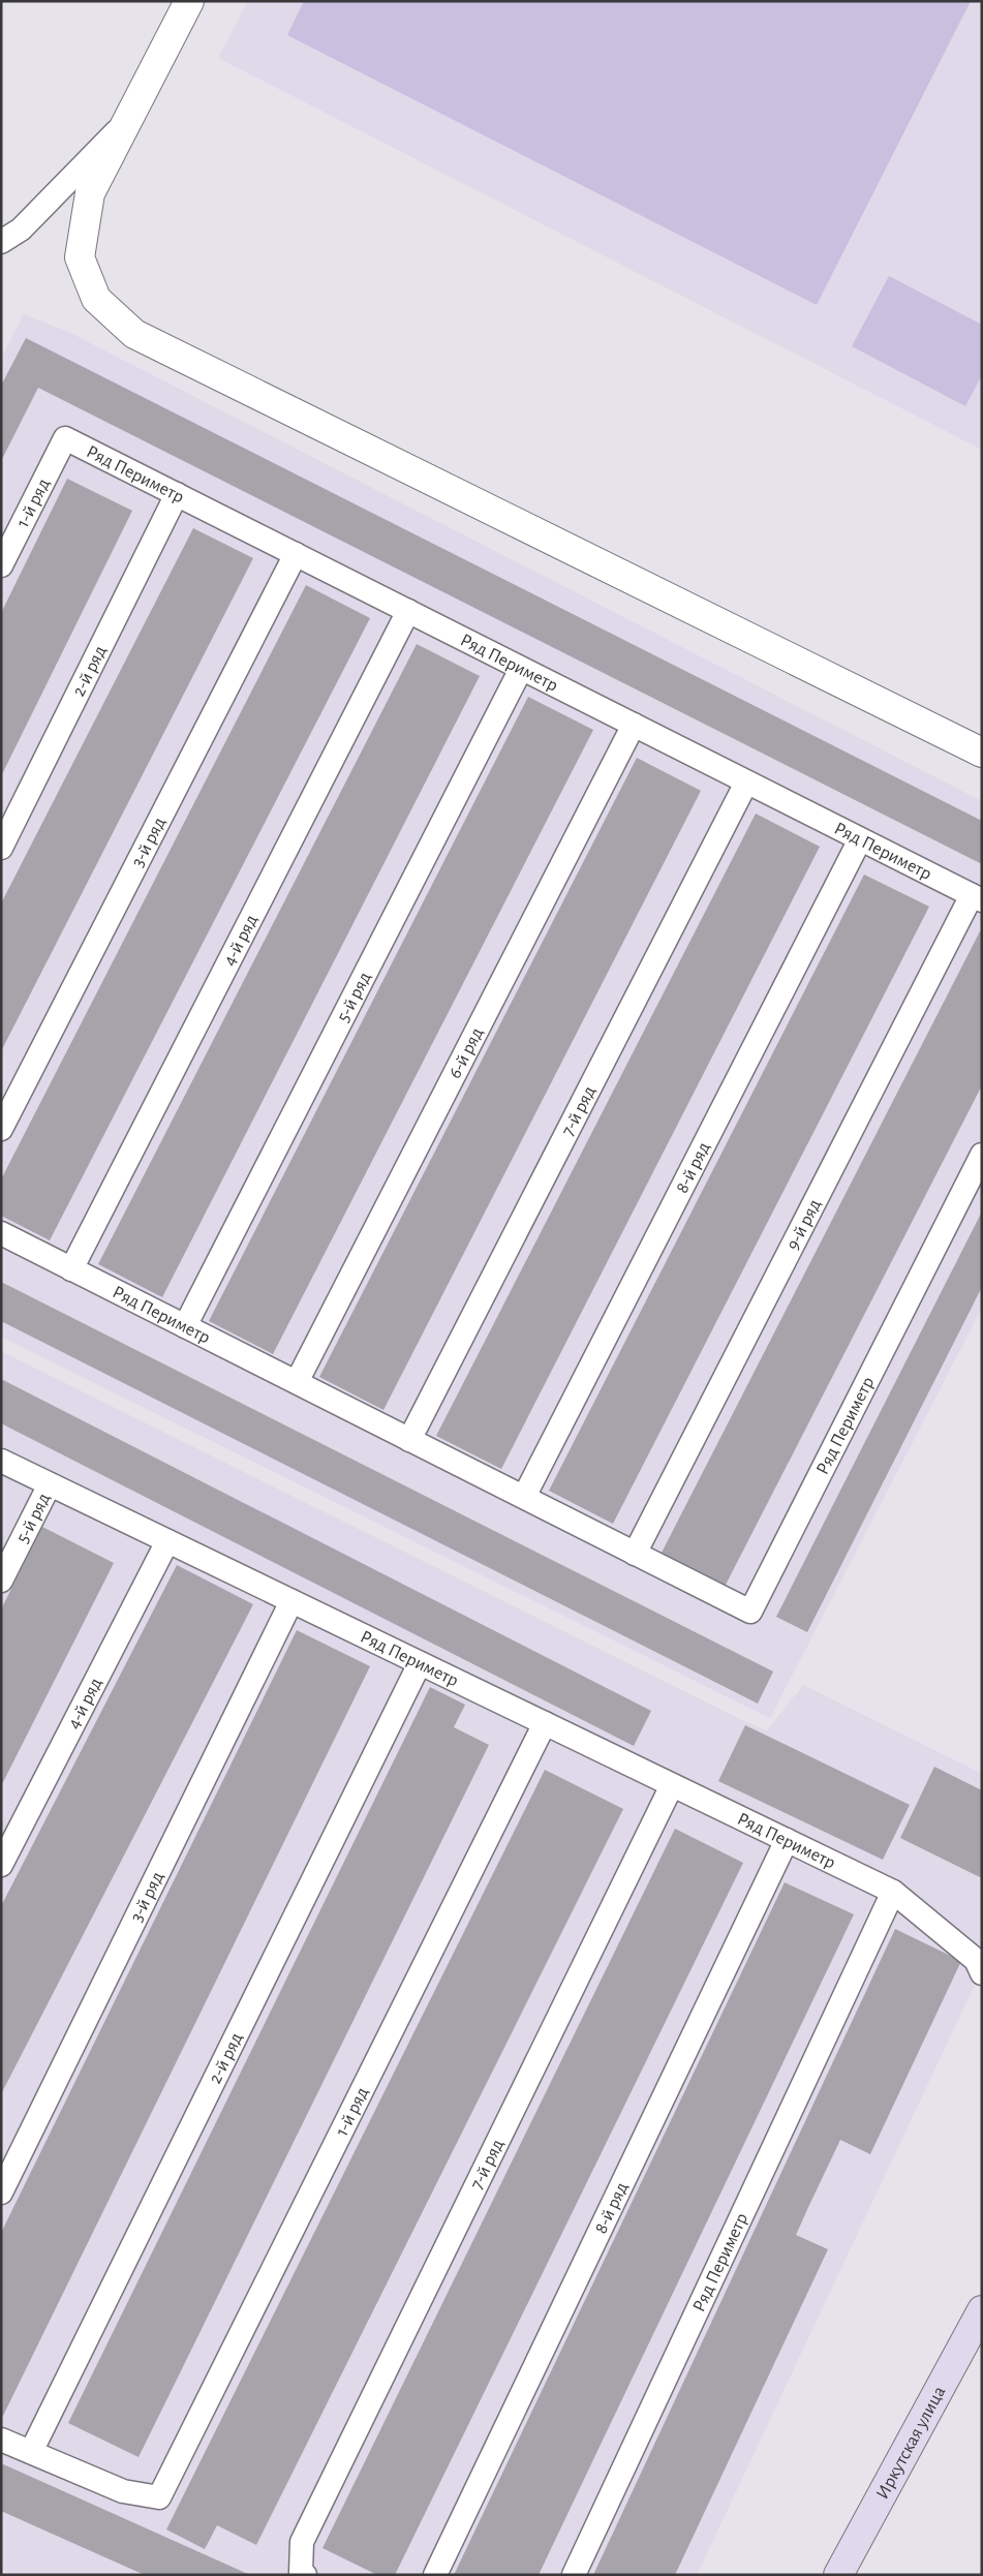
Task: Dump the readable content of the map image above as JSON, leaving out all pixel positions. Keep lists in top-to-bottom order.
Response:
{
  "streets": {
    "street": ["Иркутская улица"],
    "lane": [
      "Ряд Периметр",
      "1-й ряд",
      "2-й ряд",
      "3-й ряд",
      "4-й ряд",
      "5-й ряд",
      "6-й ряд",
      "7-й ряд",
      "8-й ряд",
      "9-й ряд"
    ]
  },
  "crossings": [
    ["Ряд Периметр", "1-й ряд"],
    ["Ряд Периметр", "2-й ряд"],
    ["Ряд Периметр", "3-й ряд"],
    ["Ряд Периметр", "4-й ряд"],
    ["Ряд Периметр", "5-й ряд"],
    ["Ряд Периметр", "6-й ряд"],
    ["Ряд Периметр", "7-й ряд"],
    ["Ряд Периметр", "8-й ряд"],
    ["Ряд Периметр", "9-й ряд"],
    ["1-й ряд", "2-й ряд"]
  ]
}
